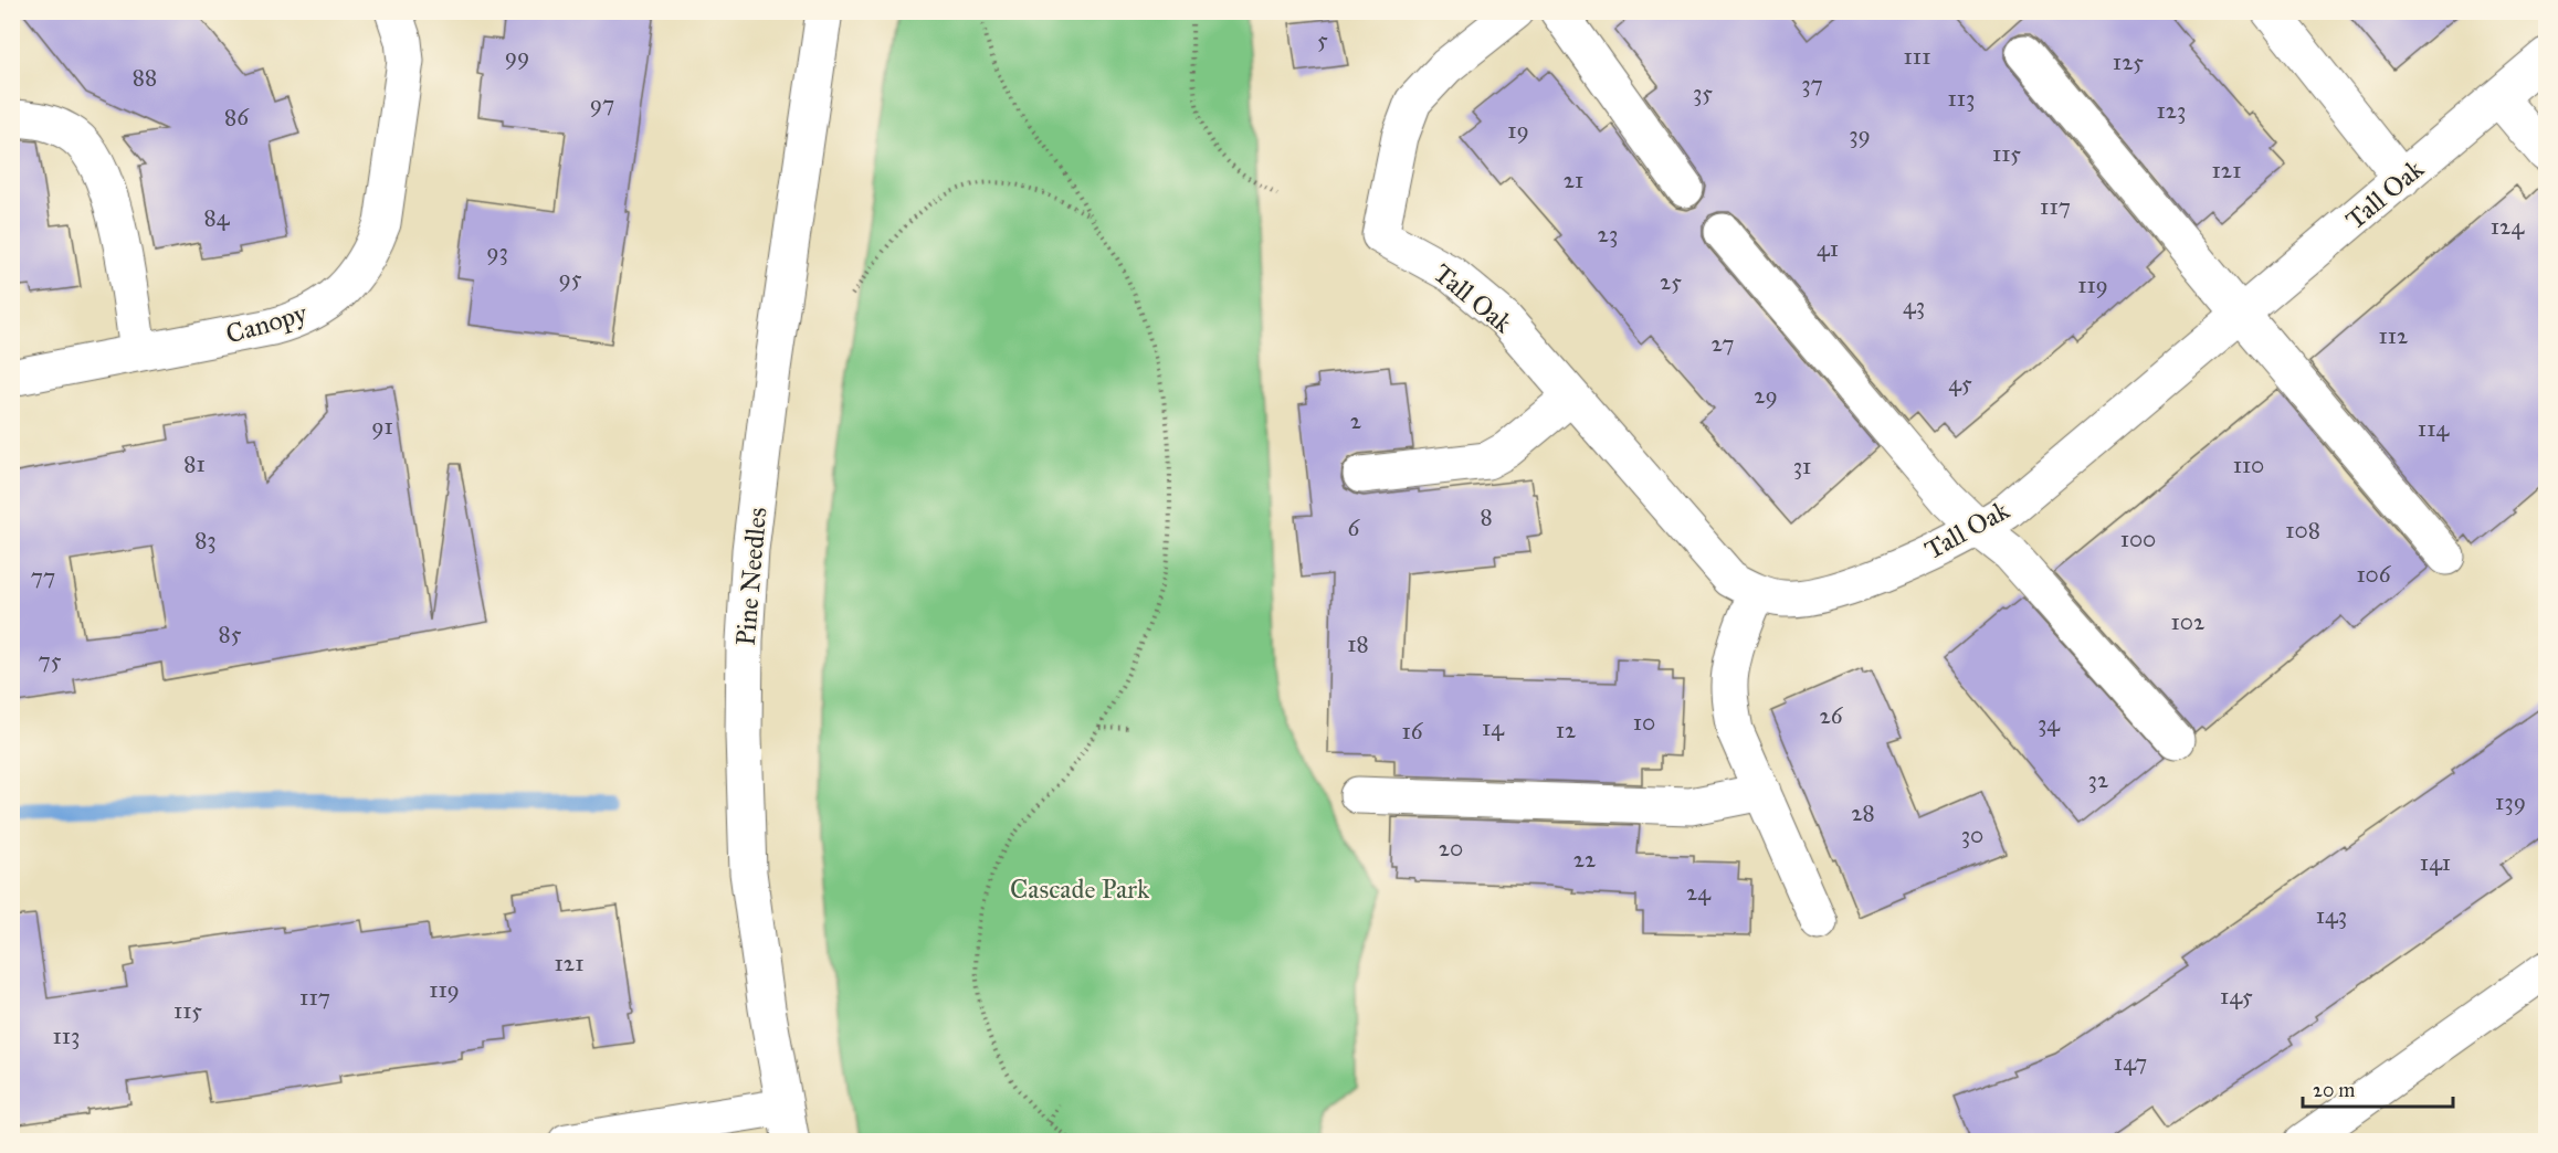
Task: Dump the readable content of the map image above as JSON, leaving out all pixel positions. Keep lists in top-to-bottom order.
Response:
{
  "streets": {
    "street": ["Tall Oak", "Canopy", "Pine Needles"]
  },
  "parks": ["Cascade Park"],
  "house_numbers": [
    "5",
    "99",
    "111",
    "125",
    "88",
    "37",
    "35",
    "113",
    "97",
    "123",
    "86",
    "19",
    "39",
    "115",
    "121",
    "21",
    "117",
    "84",
    "124",
    "23",
    "41",
    "93",
    "95",
    "25",
    "119",
    "43",
    "112",
    "27",
    "45",
    "29",
    "2",
    "91",
    "114",
    "81",
    "110",
    "31",
    "8",
    "6",
    "108",
    "100",
    "83",
    "106",
    "77",
    "102",
    "85",
    "18",
    "75",
    "26",
    "10",
    "34",
    "14",
    "12",
    "16",
    "32",
    "139",
    "28",
    "30",
    "20",
    "22",
    "141",
    "24",
    "143",
    "121",
    "119",
    "145",
    "117",
    "115",
    "113",
    "147"
  ],
  "scale_bar": "20 m"
}
